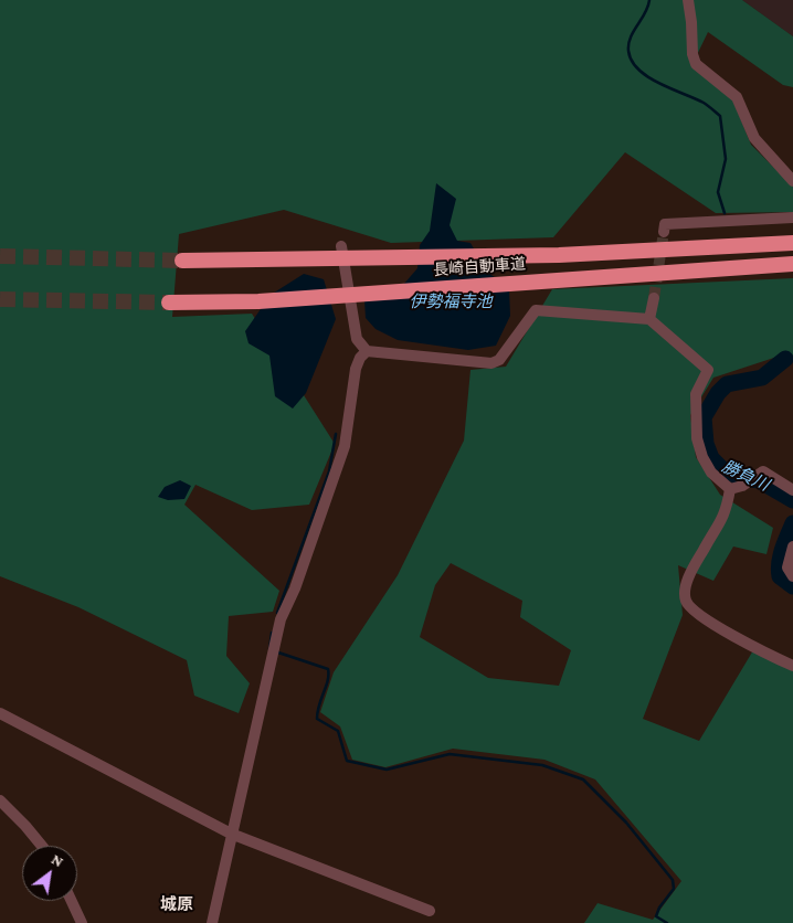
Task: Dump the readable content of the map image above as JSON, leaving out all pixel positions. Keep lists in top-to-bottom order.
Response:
{
  "streets": {
    "highway": ["長崎自動車道"]
  },
  "districts": ["城原"],
  "water": ["伊勢福寺池", "勝負川"],
  "north": "top right"
}
